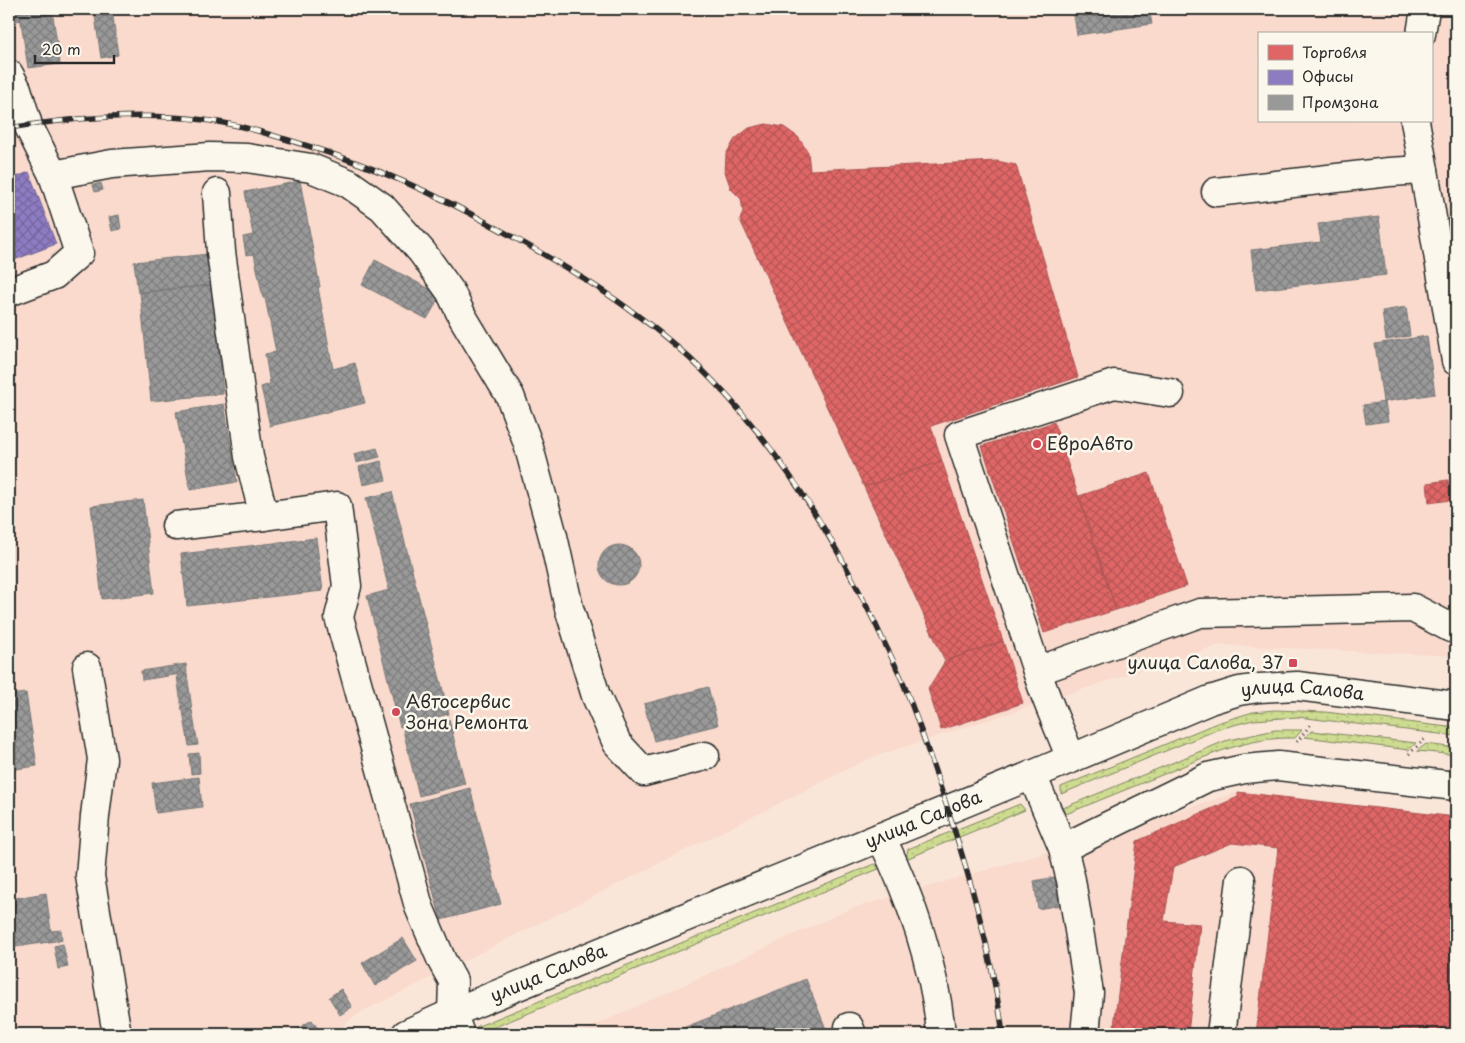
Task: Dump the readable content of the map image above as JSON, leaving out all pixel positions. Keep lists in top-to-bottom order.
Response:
{
  "streets": {
    "street": ["улица Салова"]
  },
  "places": {
    "other": ["ЕвроАвто", "Автосервис Зона Ремонта"],
    "transit": ["улица Салова, 37"]
  },
  "legend": ["Торговля", "Офисы", "Промзона"],
  "scale_bar": "20 m"
}
